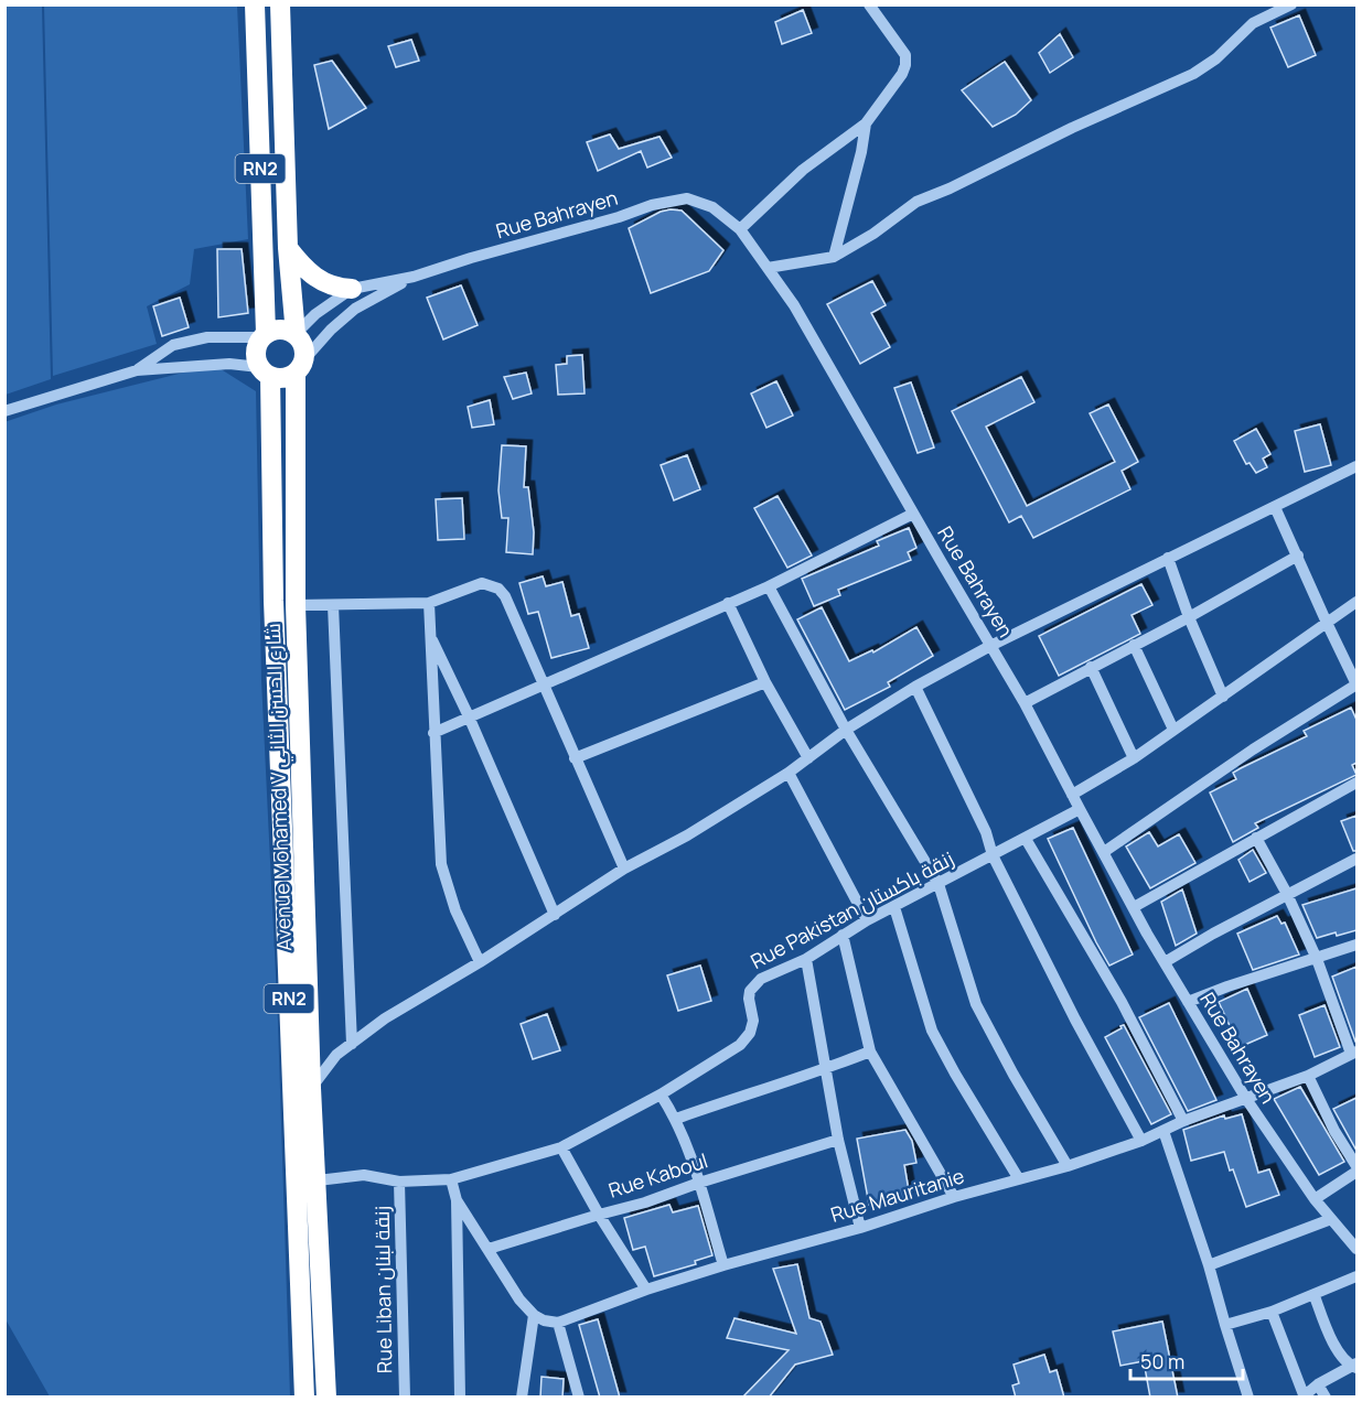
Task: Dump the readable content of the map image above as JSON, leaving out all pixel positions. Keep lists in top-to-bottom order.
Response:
{
  "streets": {
    "highway": ["RN2", "Avenue Mohamed V شارع الحسن الثاني"],
    "street": [
      "Rue Bahrayen",
      "Rue Pakistan زنقة باكستان",
      "Rue Kaboul",
      "Rue Mauritanie",
      "Rue Liban زنقة لبنان"
    ]
  },
  "crossings": [
    ["RN2", "Rue Bahrayen"],
    ["RN2", "Avenue Mohamed V شارع الحسن الثاني"],
    ["Rue Bahrayen", "Avenue Mohamed V شارع الحسن الثاني"],
    ["Rue Bahrayen", "Rue Pakistan زنقة باكستان"],
    ["Rue Bahrayen", "Rue Mauritanie"],
    ["Avenue Mohamed V شارع الحسن الثاني", "Rue Pakistan زنقة باكستان"],
    ["Rue Pakistan زنقة باكستان", "Rue Liban زنقة لبنان"]
  ],
  "scale_bar": "50 m"
}
